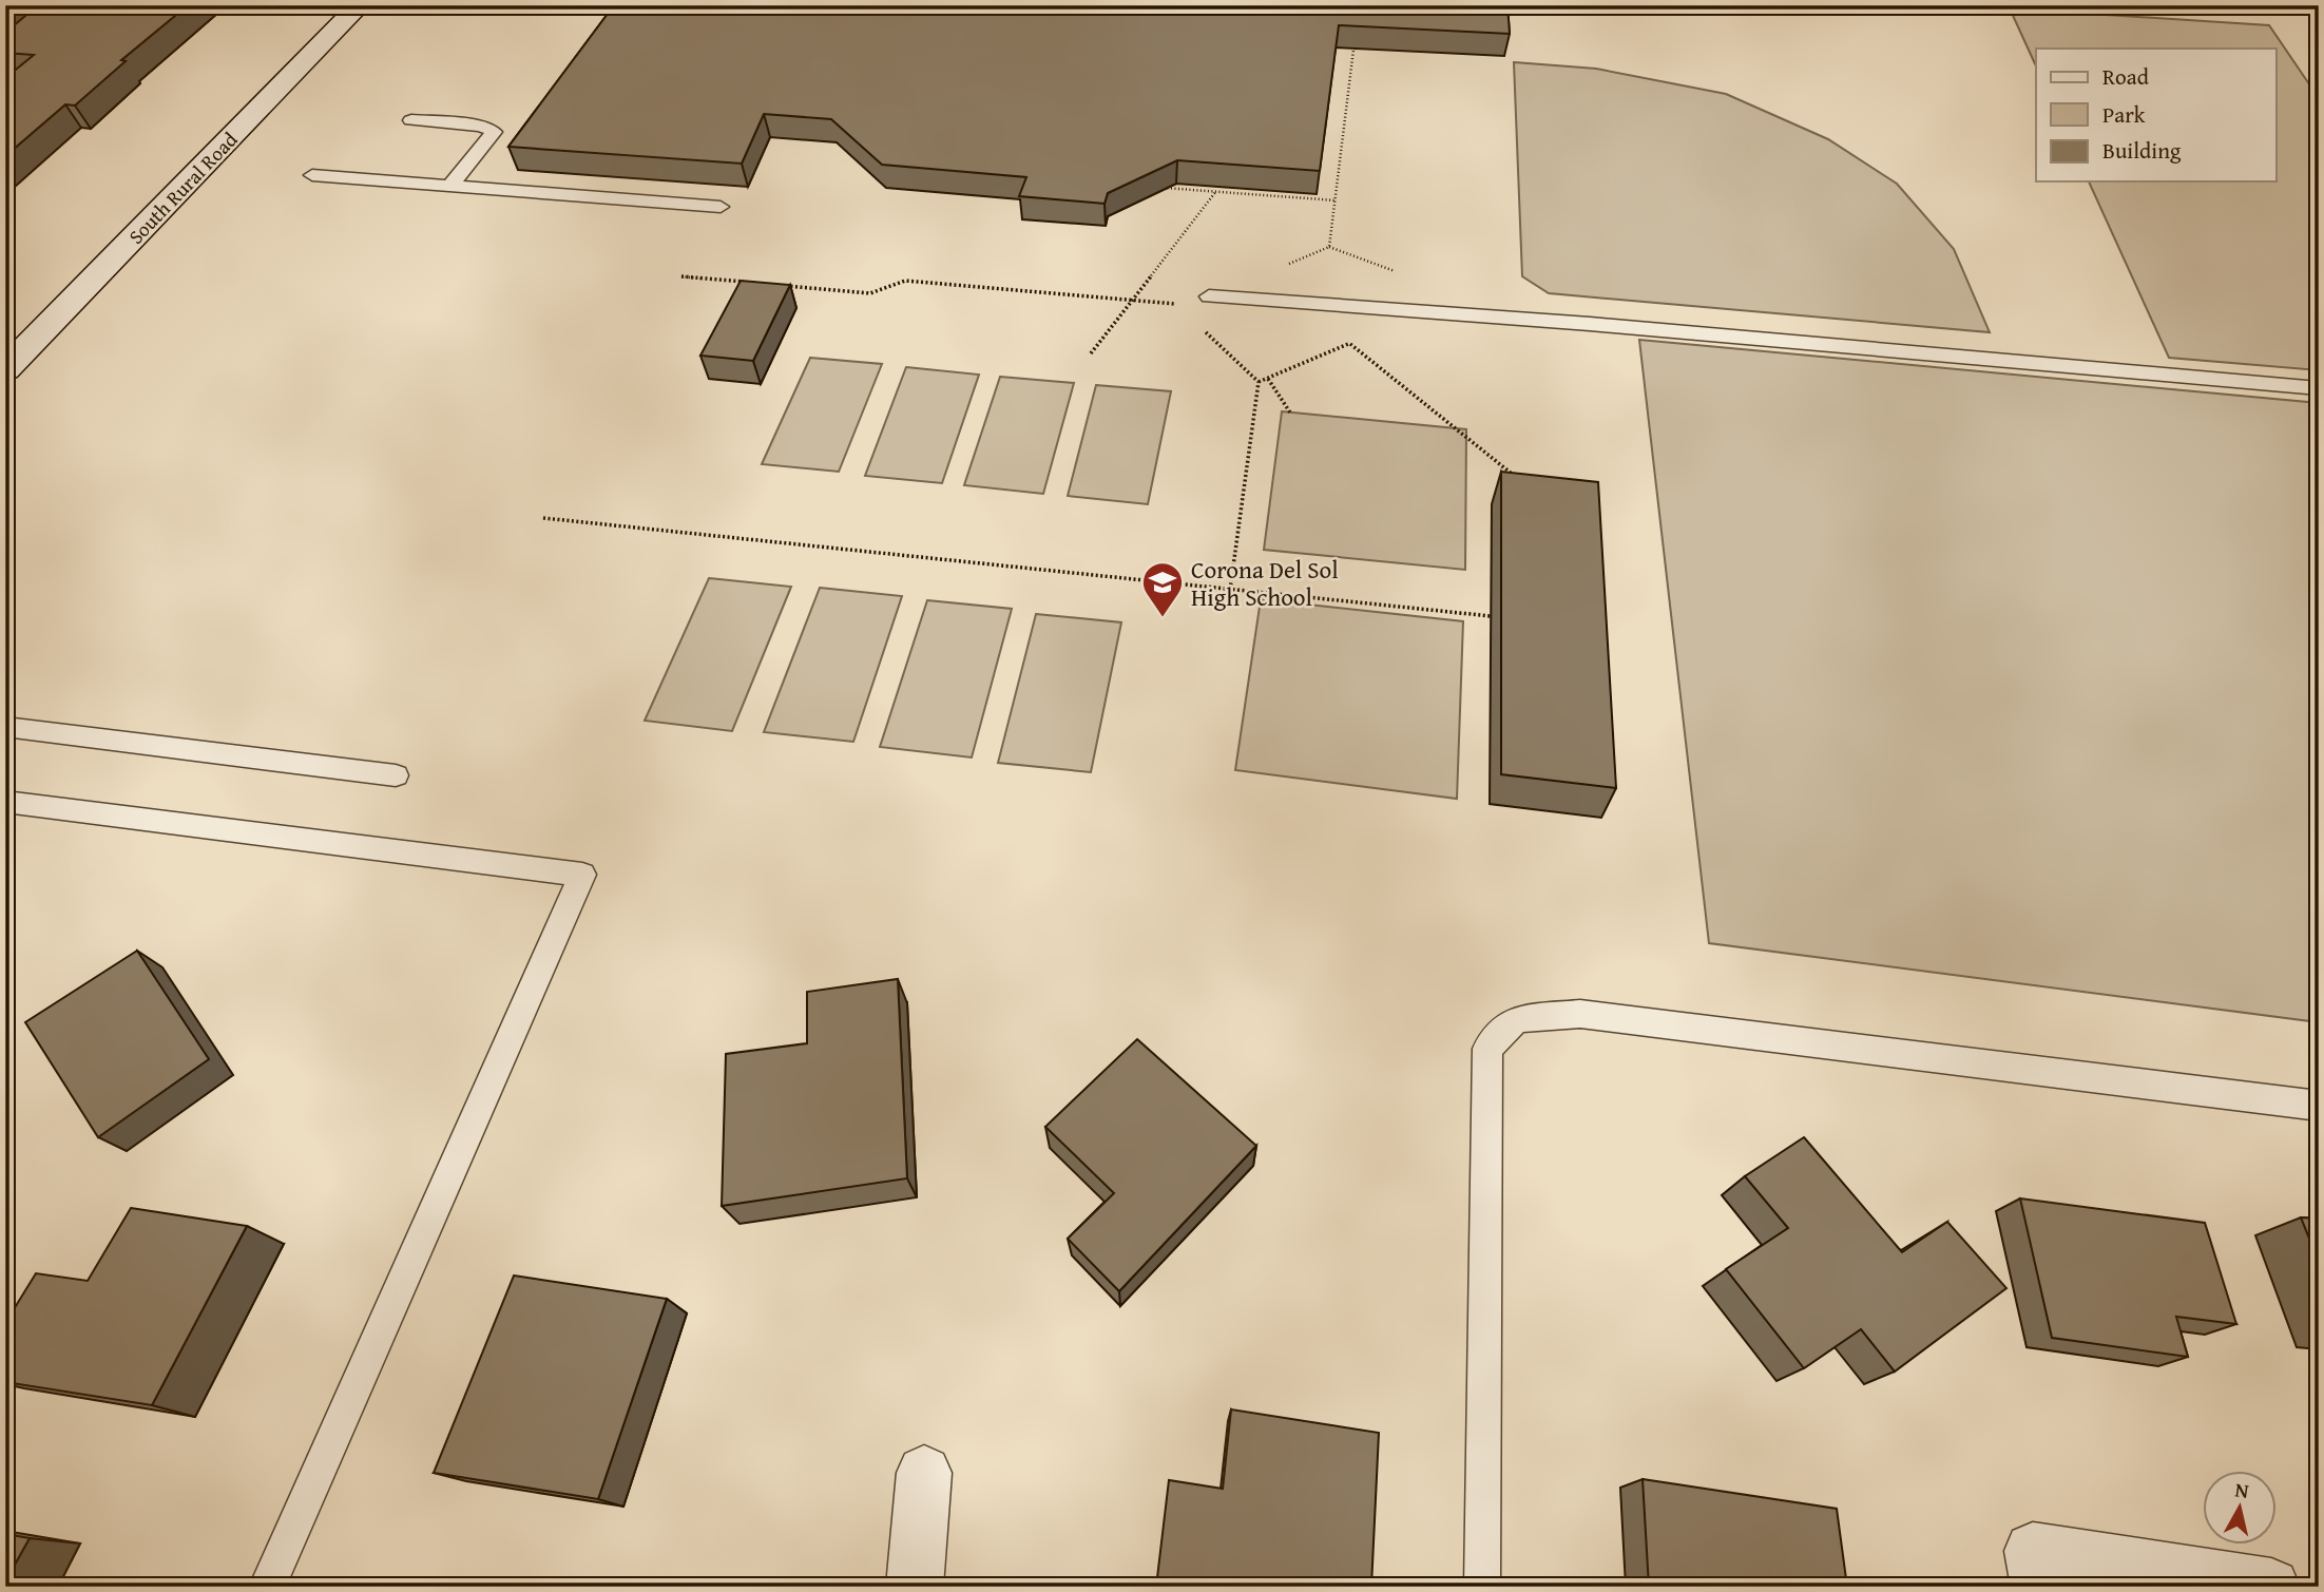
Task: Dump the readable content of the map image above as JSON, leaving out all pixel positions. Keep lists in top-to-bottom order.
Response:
{
  "streets": {
    "main road": ["South Rural Road"]
  },
  "places": {
    "school or university": ["Corona Del Sol High School"]
  },
  "legend": ["Road", "Park", "Building"],
  "north": "top"
}
